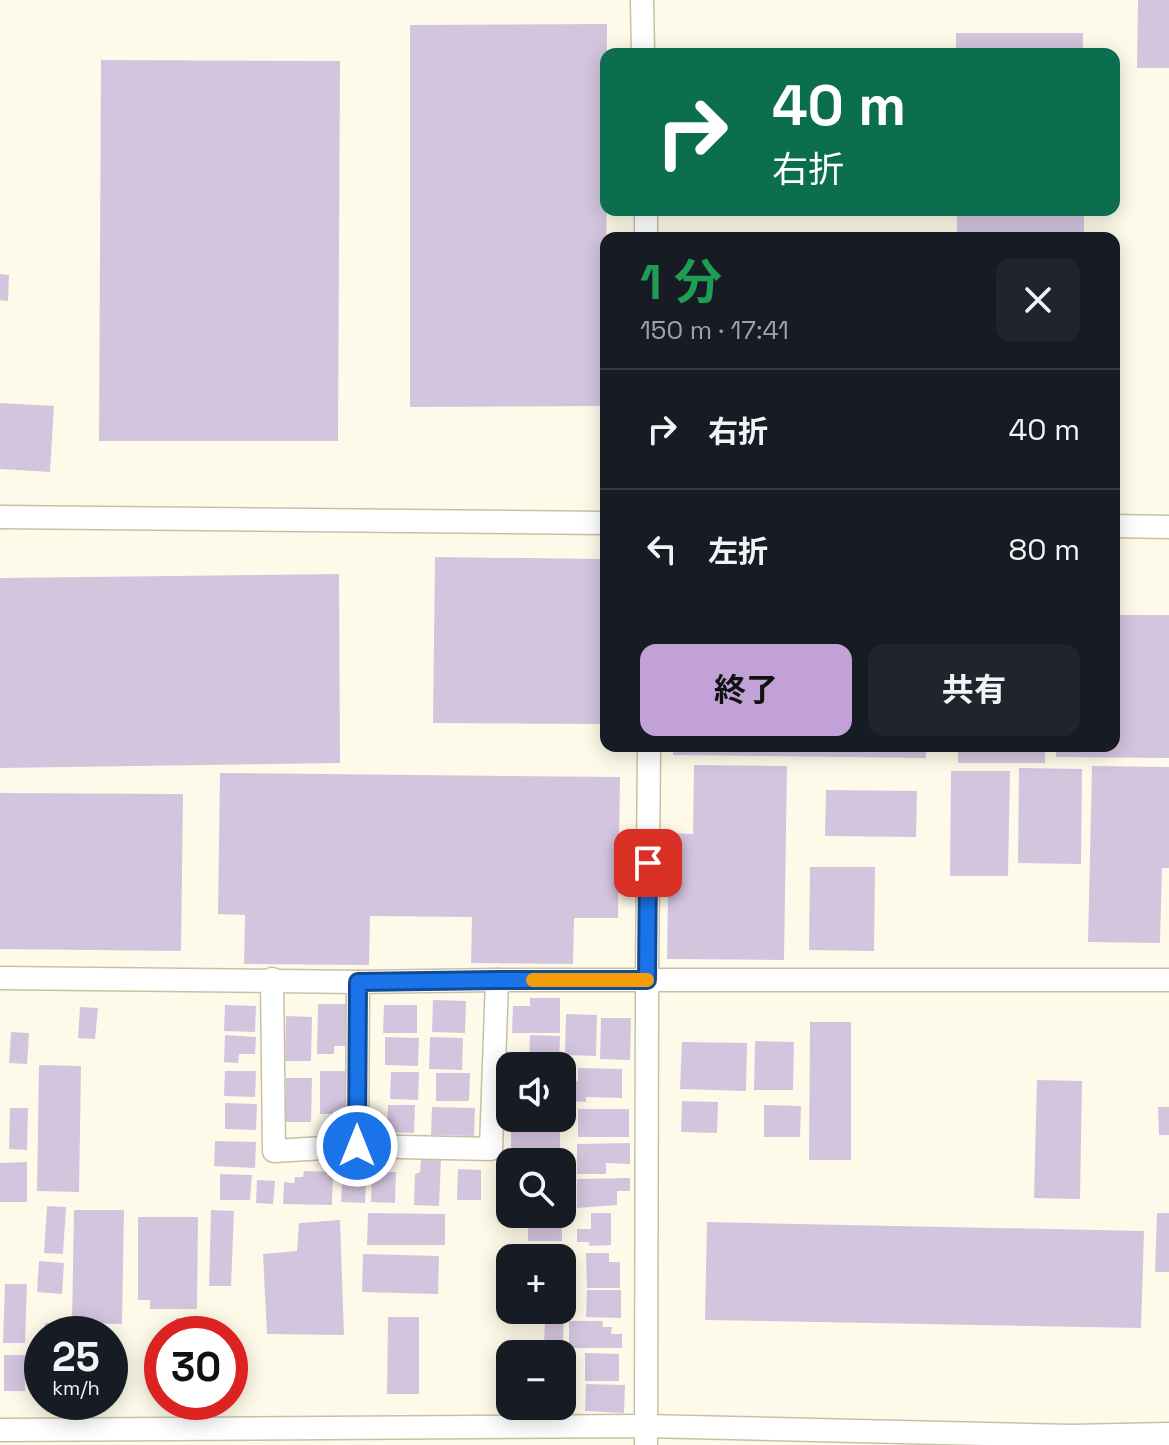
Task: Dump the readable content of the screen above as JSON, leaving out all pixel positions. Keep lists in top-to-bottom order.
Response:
{
  "page": {
    "turn": ["40 m", "右折"],
    "heading": ["1 分", "150 m · 17:41"],
    "list": [
      {
        "name": "右折",
        "value": "40 m"
      },
      {
        "name": "左折",
        "value": "80 m"
      }
    ],
    "buttons": ["終了", "共有"],
    "map_buttons": ["+", "−"],
    "speed": "25 km/h",
    "limit": "30"
  }
}
